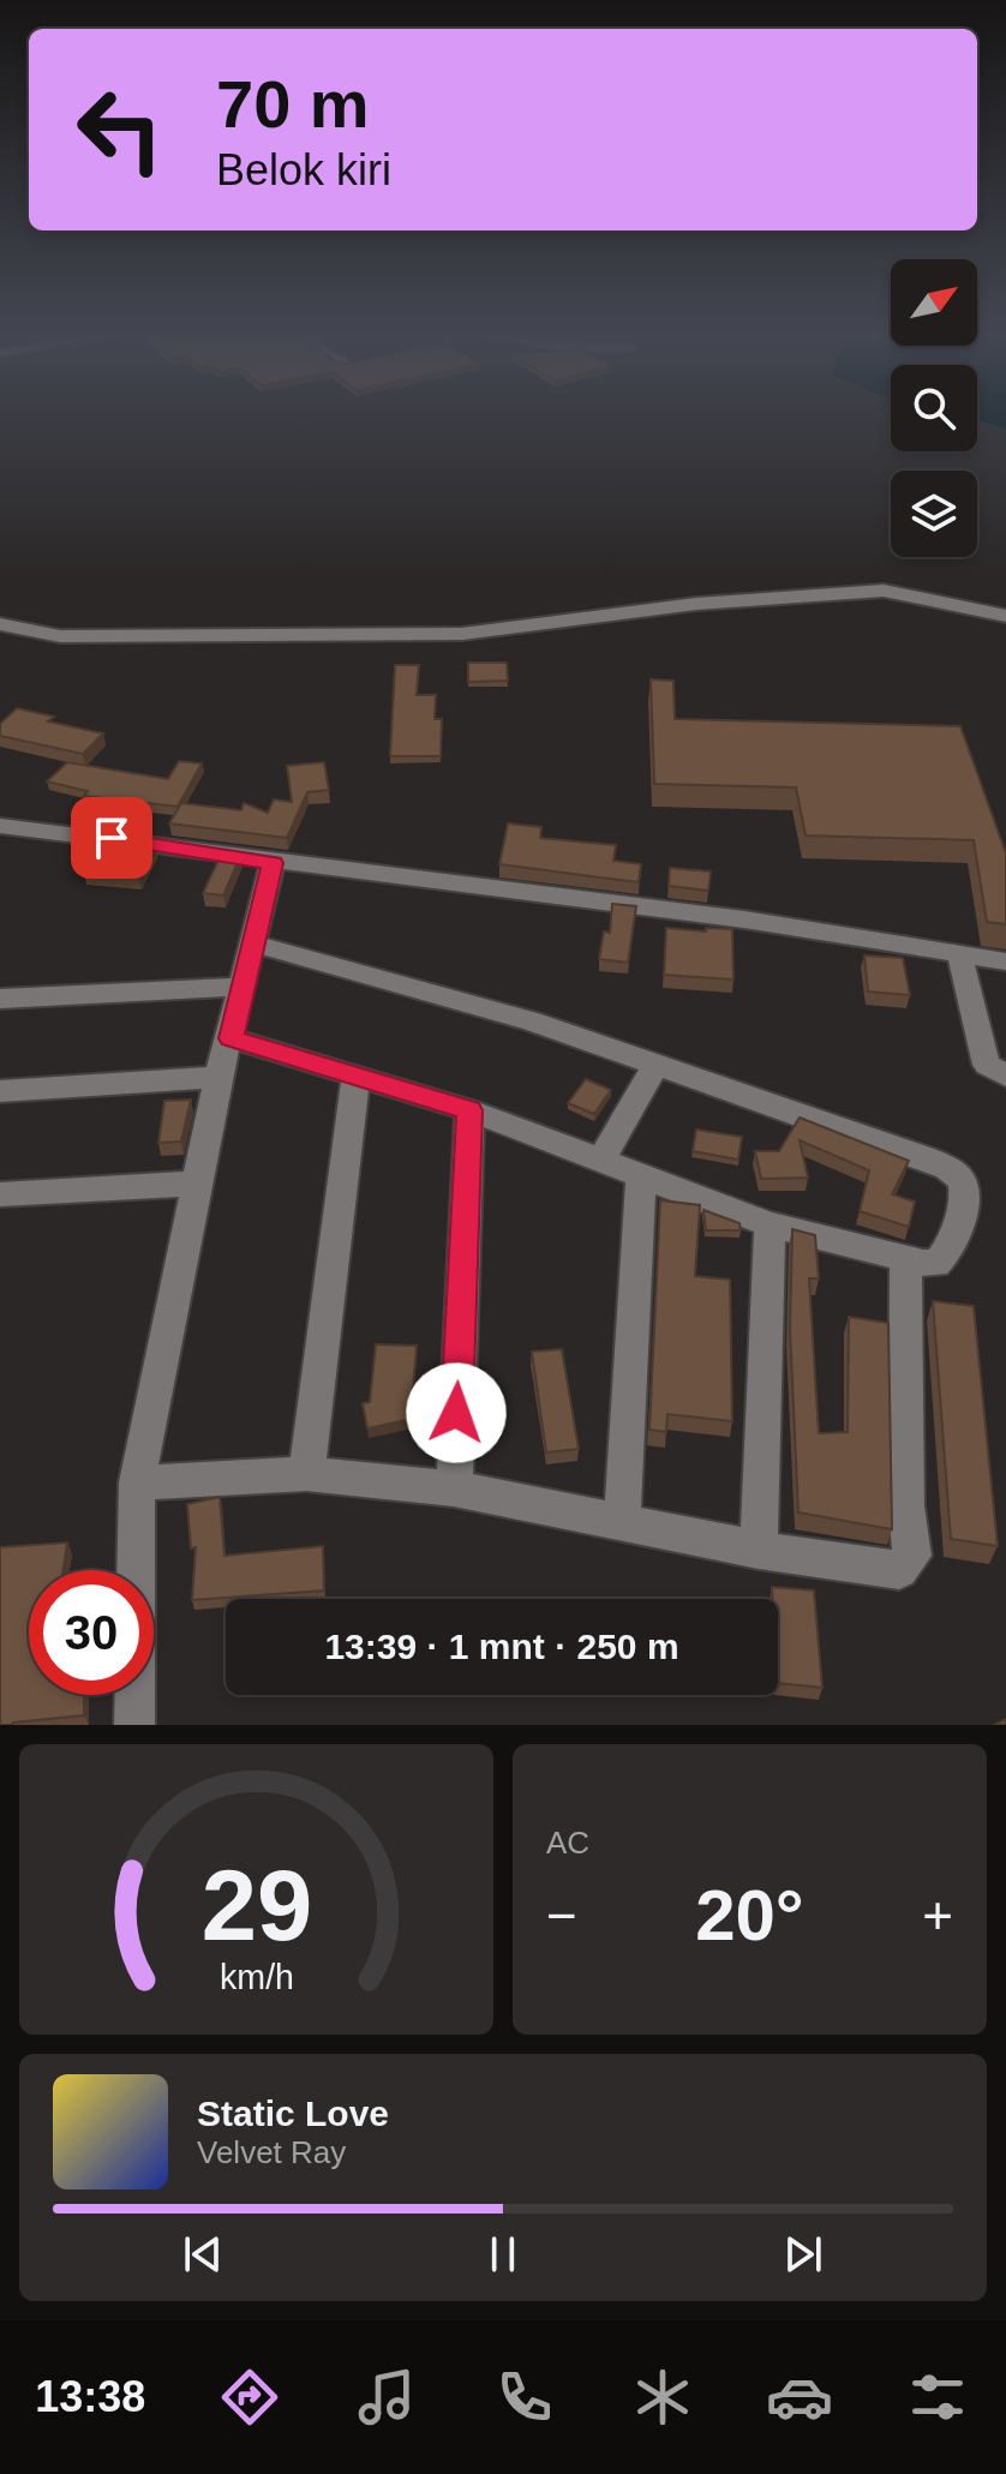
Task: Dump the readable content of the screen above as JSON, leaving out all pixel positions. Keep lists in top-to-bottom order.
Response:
{
  "north": "top right",
  "page": {
    "turn": ["70 m", "Belok kiri"],
    "limit": "30",
    "trip": "13:39 · 1 mnt · 250 m",
    "tile": "AC",
    "heat": ["−", "20°", "+"],
    "song": ["Static Love", "Velvet Ray"],
    "tabs": "13:38",
    "gauge": ["29", "km/h"]
  }
}
